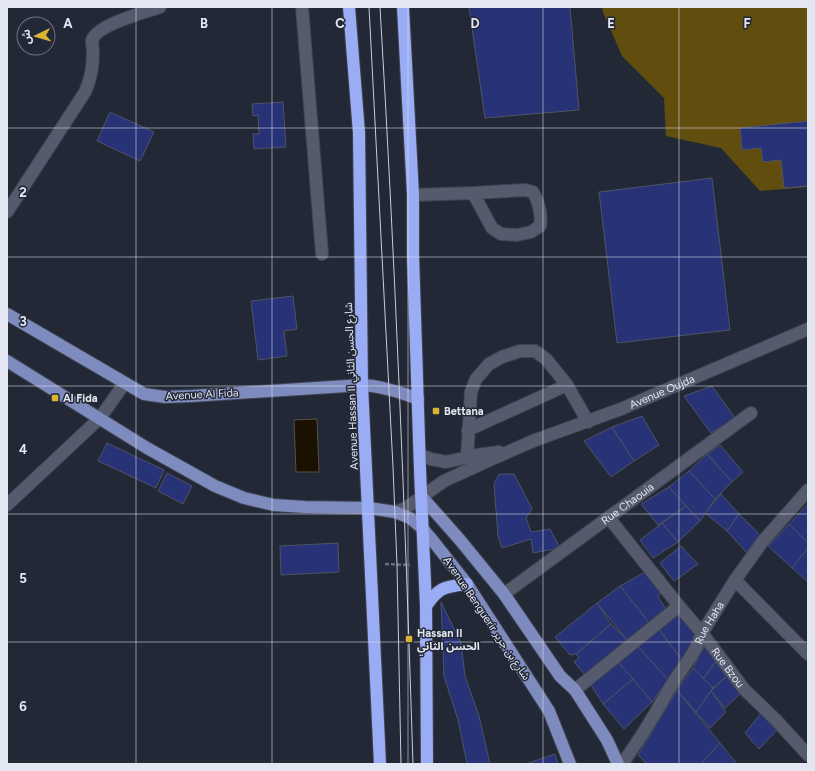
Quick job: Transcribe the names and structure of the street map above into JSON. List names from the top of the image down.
{
  "streets": {
    "highway": ["Avenue Hassan II شارع الحسن الثاني"],
    "main road": ["Avenue Al Fida", "Avenue Benguerir شارع بن جرير"],
    "street": [
      "Avenue Oujda",
      "Rue Chaouia",
      "Rue Haha",
      "Rue Bzou"
    ]
  },
  "crossings": [
    ["Avenue Hassan II شارع الحسن الثاني", "Avenue Al Fida"],
    ["Avenue Hassan II شارع الحسن الثاني", "Avenue Benguerir شارع بن جرير"],
    ["Avenue Oujda", "Avenue Benguerir شارع بن جرير"],
    ["Rue Chaouia", "Avenue Benguerir شارع بن جرير"],
    ["Rue Chaouia", "Rue Bzou"],
    ["Rue Haha", "Rue Bzou"]
  ],
  "places": {
    "transit": ["Al Fida", "Bettana", "Hassan II الحسن الثاني"]
  },
  "north": "left",
  "grid": {
    "columns": [
      "A",
      "B",
      "C",
      "D",
      "E",
      "F"
    ],
    "rows": [
      "2",
      "3",
      "4",
      "5",
      "6"
    ]
  }
}
